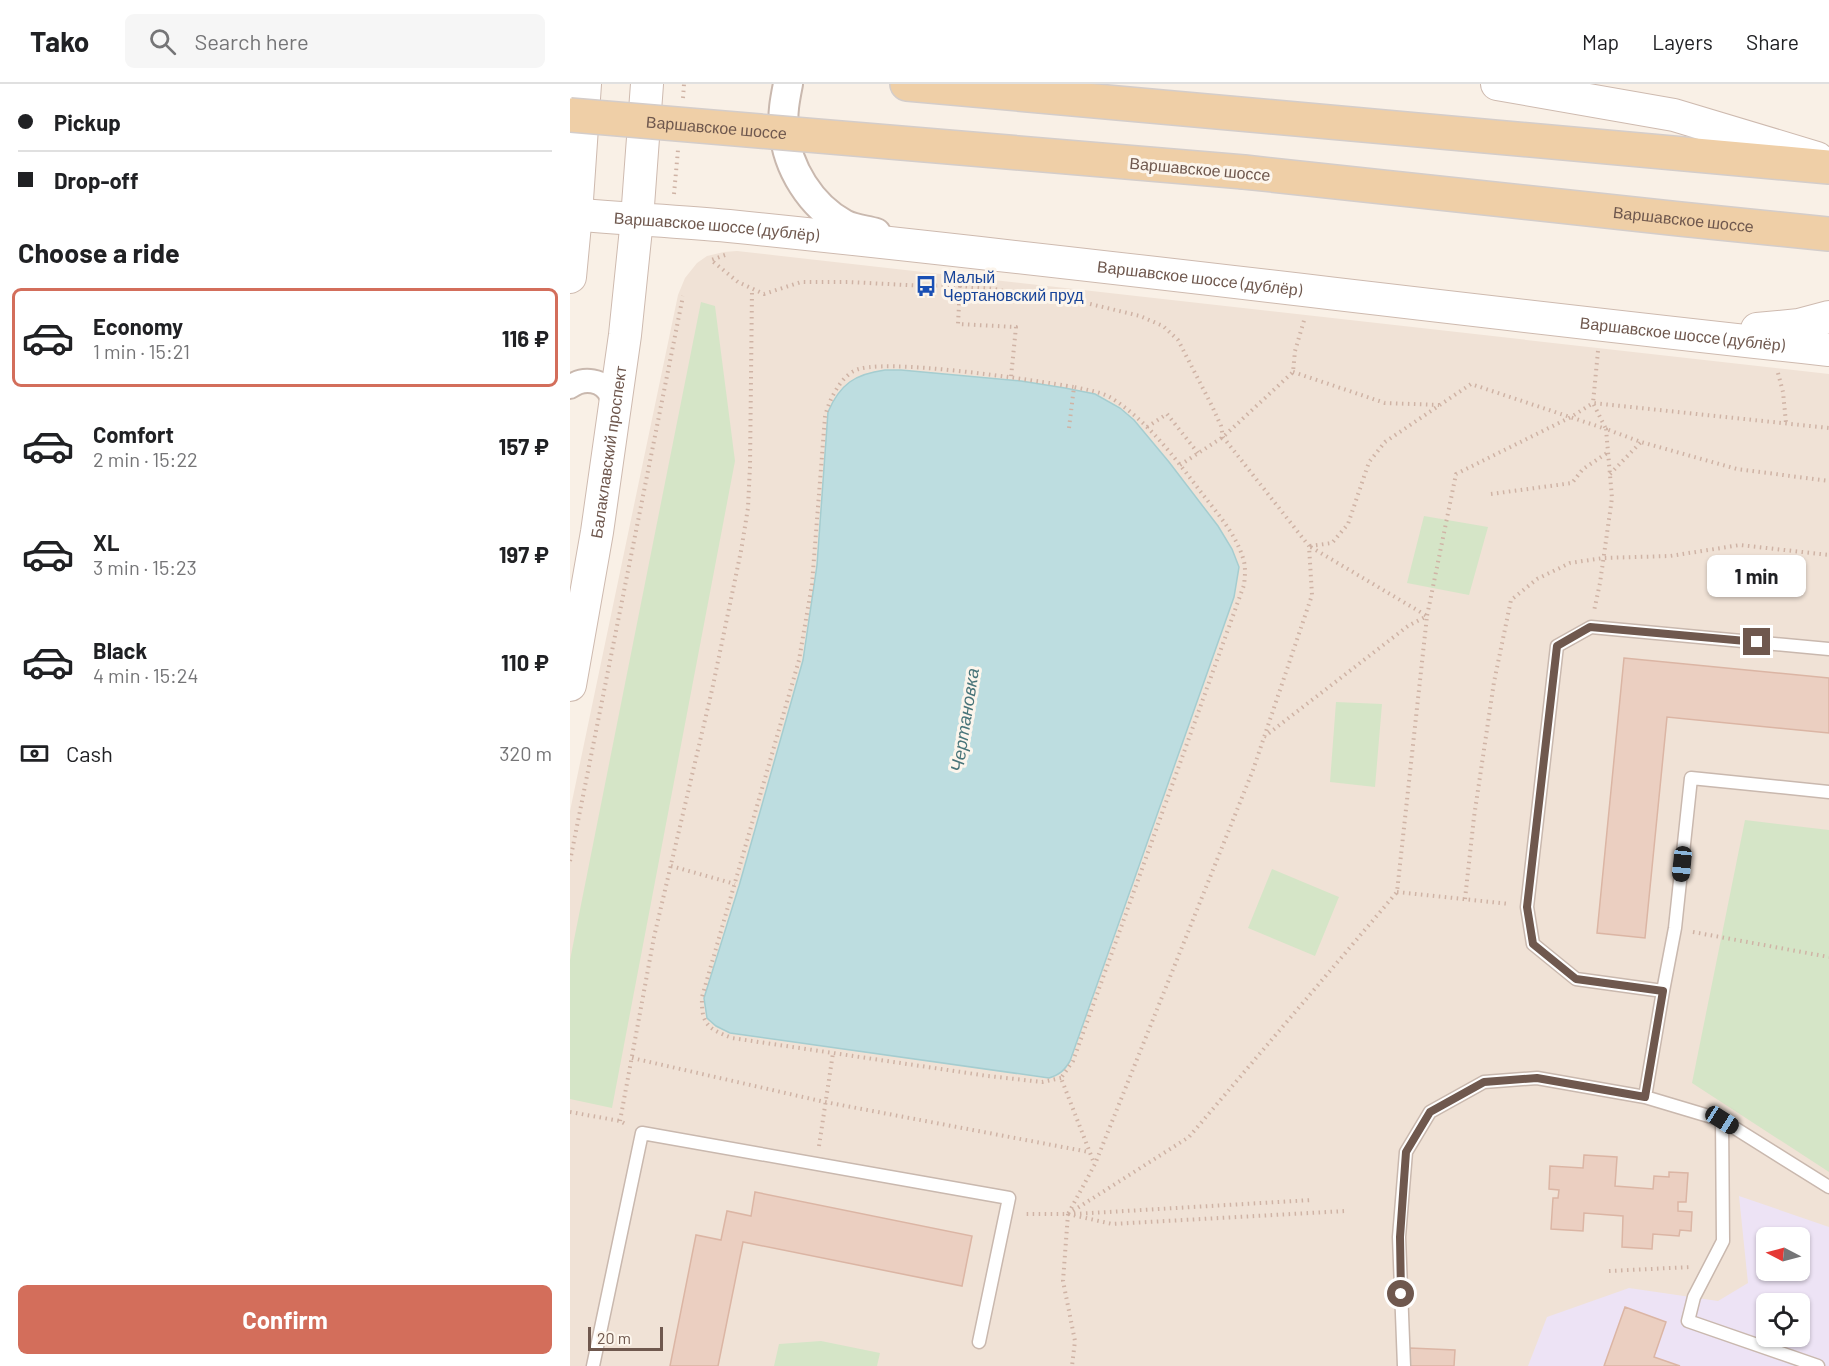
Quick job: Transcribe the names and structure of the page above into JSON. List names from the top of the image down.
{
  "streets": {
    "main road": ["Варшавское шоссе", "Варшавское шоссе (дублёр)", "Балаклавский проспект"]
  },
  "crossings": [
    ["Варшавское шоссе (дублёр)", "Балаклавский проспект"]
  ],
  "water": ["Чертановка"],
  "places": {
    "bus stop": ["Малый Чертановский пруд"]
  },
  "scale_bar": "20 m",
  "north": "left",
  "page": {
    "header": "Tako",
    "search": "Search here",
    "nav": ["Map", "Layers", "Share"],
    "banner": ["Pickup", "Drop-off"],
    "heading": "Choose a ride",
    "list": [
      {
        "name": "Economy",
        "note": "1 min · 15:21",
        "value": "116 ₽"
      },
      {
        "name": "Comfort",
        "note": "2 min · 15:22",
        "value": "157 ₽"
      },
      {
        "name": "XL",
        "note": "3 min · 15:23",
        "value": "197 ₽"
      },
      {
        "name": "Black",
        "note": "4 min · 15:24",
        "value": "110 ₽"
      }
    ],
    "bubble": "1 min",
    "pay": ["Cash", "320 m"],
    "buttons": "Confirm",
    "scale": "20 m"
  }
}
